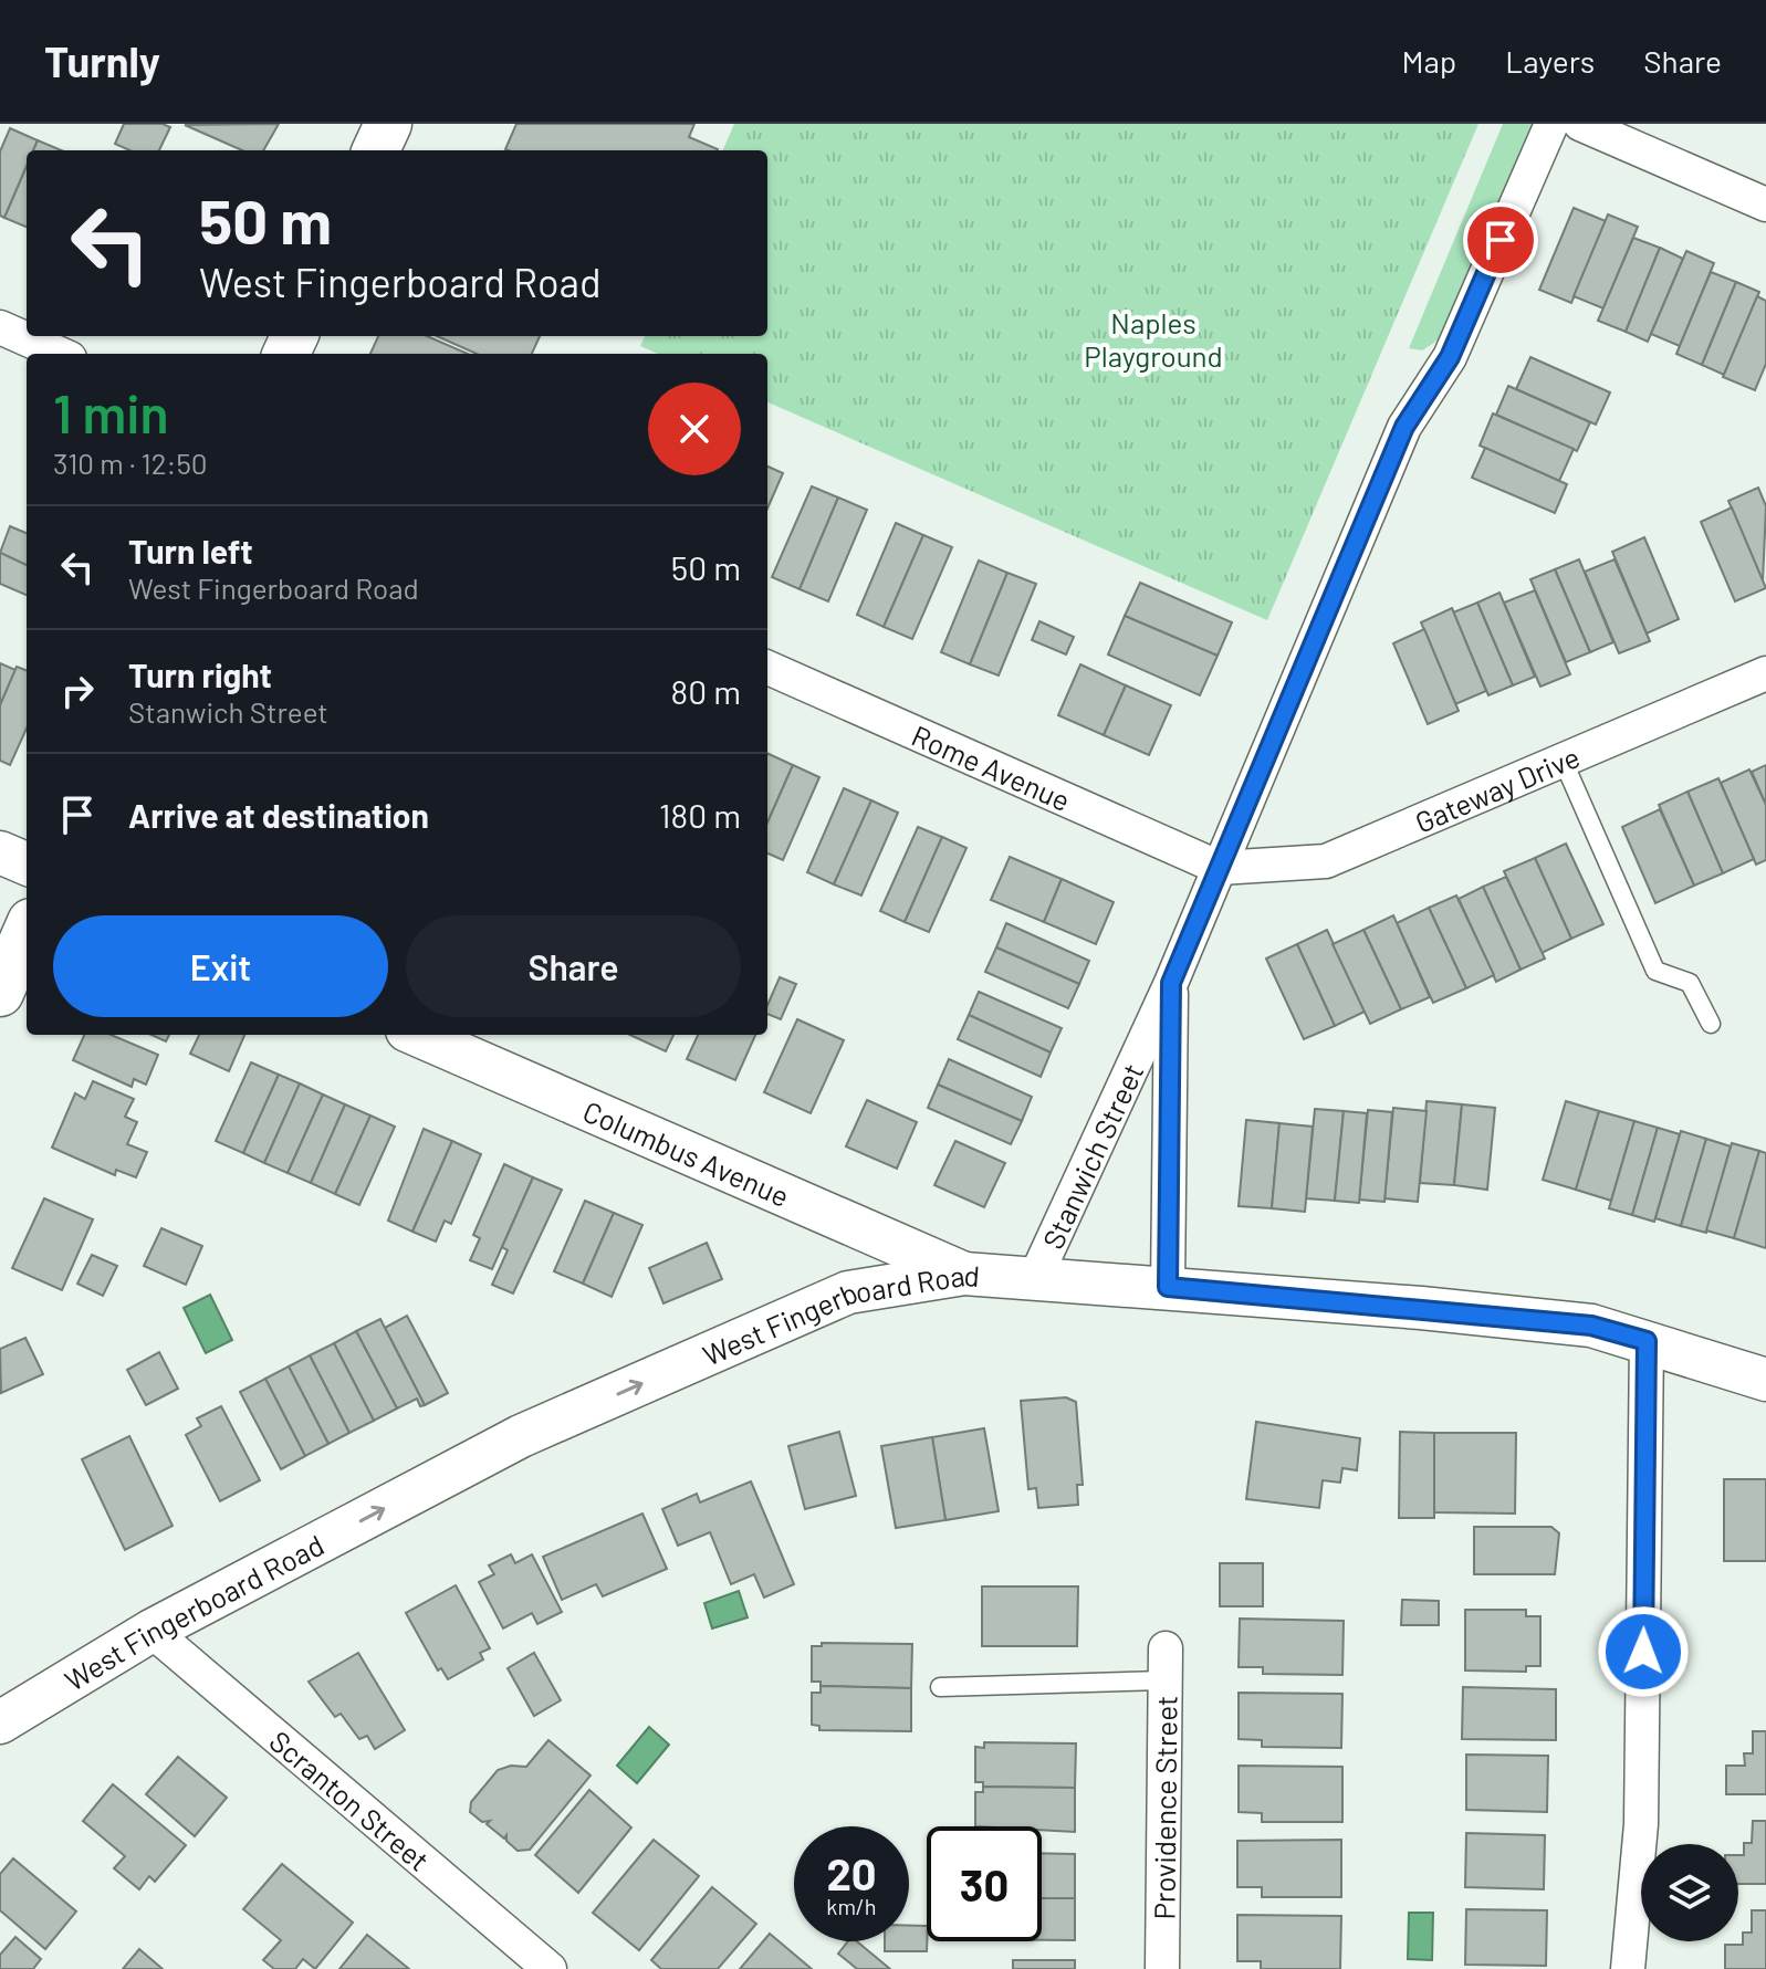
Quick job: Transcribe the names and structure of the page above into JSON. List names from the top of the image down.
{
  "streets": {
    "street": [
      "Rome Avenue",
      "Gateway Drive",
      "Columbus Avenue",
      "Stanwich Street",
      "West Fingerboard Road",
      "Scranton Street",
      "Providence Street"
    ]
  },
  "crossings": [
    ["Rome Avenue", "Gateway Drive"],
    ["Rome Avenue", "Stanwich Street"],
    ["Gateway Drive", "Stanwich Street"],
    ["Columbus Avenue", "West Fingerboard Road"],
    ["Stanwich Street", "West Fingerboard Road"],
    ["West Fingerboard Road", "Scranton Street"]
  ],
  "one_way": ["West Fingerboard Road"],
  "parks": ["Naples Playground"],
  "page": {
    "header": "Turnly",
    "nav": ["Map", "Layers", "Share"],
    "turn": ["50 m", "West Fingerboard Road"],
    "heading": ["1 min", "310 m · 12:50"],
    "list": [
      {
        "name": "Turn left",
        "note": "West Fingerboard Road",
        "value": "50 m"
      },
      {
        "name": "Turn right",
        "note": "Stanwich Street",
        "value": "80 m"
      },
      {
        "name": "Arrive at destination",
        "value": "180 m"
      }
    ],
    "buttons": ["Exit", "Share"],
    "speed": "20 km/h",
    "limit": "30"
  }
}
